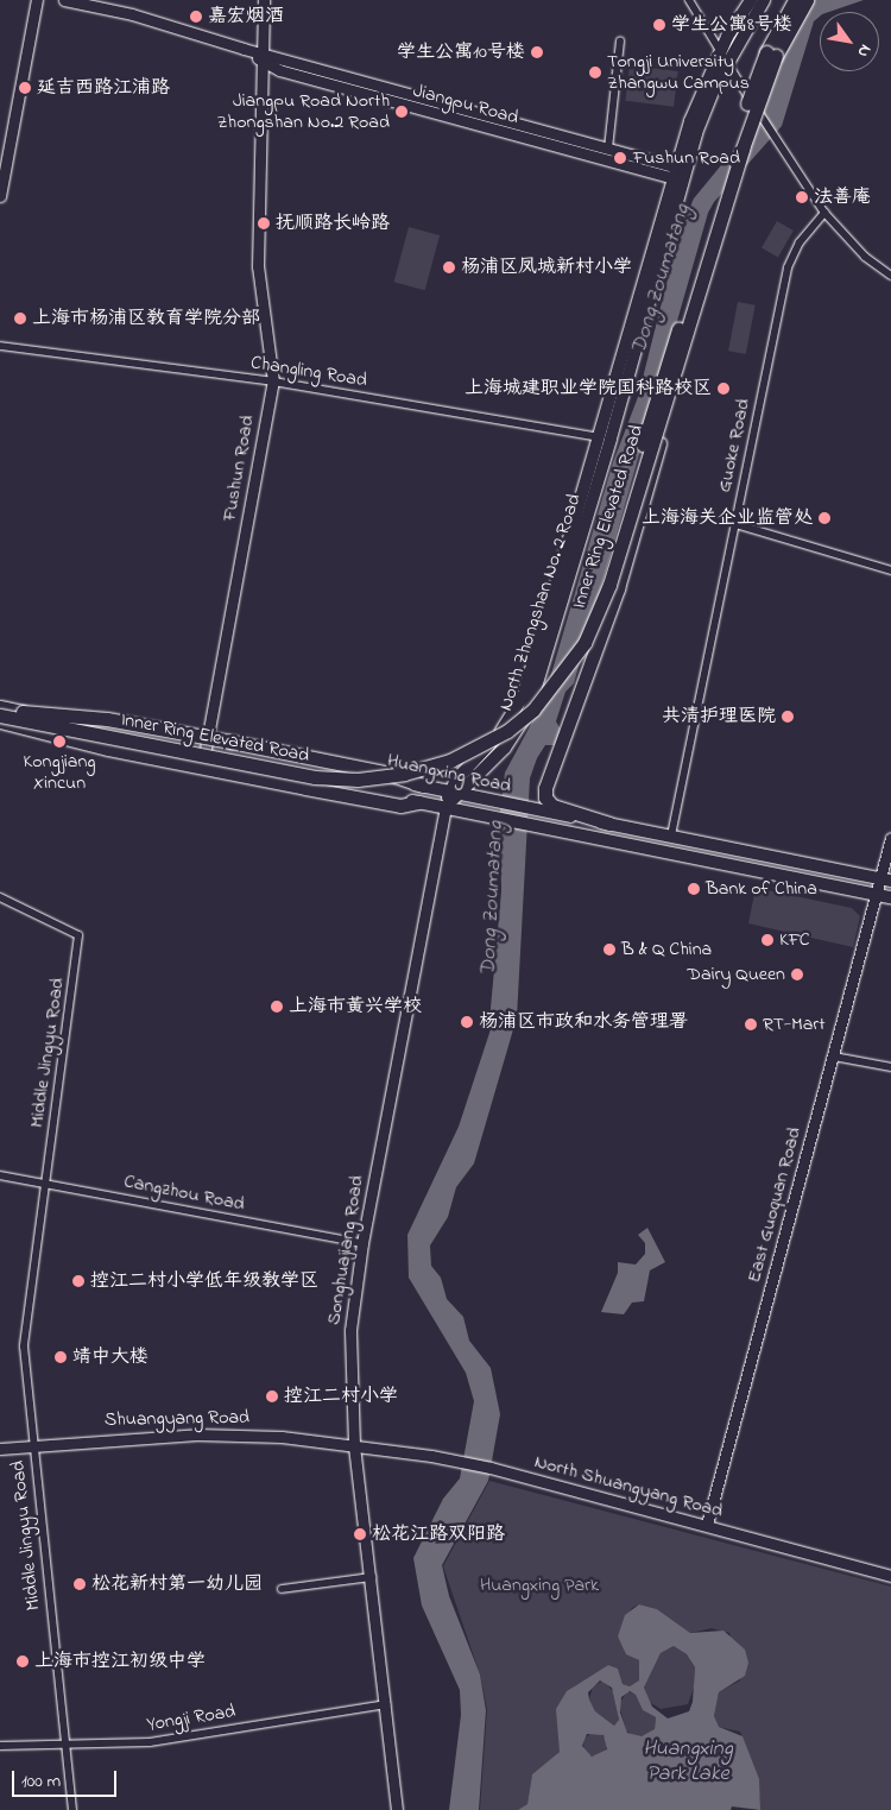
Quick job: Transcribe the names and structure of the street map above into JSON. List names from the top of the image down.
{
  "streets": {
    "highway": ["Inner Ring Elevated Road"],
    "main road": ["North Zhongshan No. 2 Road", "Huangxing Road"],
    "street": [
      "Jiangpu Road",
      "Changling Road",
      "Guoke Road",
      "Fushun Road",
      "Middle Jingyu Road",
      "Cangzhou Road",
      "East Guoquan Road",
      "Songhuajiang Road",
      "Shuangyang Road",
      "North Shuangyang Road",
      "Yongji Road"
    ]
  },
  "crossings": [
    ["Jiangpu Road", "Fushun Road"],
    ["Jiangpu Road", "North Zhongshan No. 2 Road"],
    ["Changling Road", "Fushun Road"],
    ["Changling Road", "North Zhongshan No. 2 Road"],
    ["Guoke Road", "Huangxing Road"],
    ["Fushun Road", "Huangxing Road"],
    ["North Zhongshan No. 2 Road", "Huangxing Road"],
    ["North Zhongshan No. 2 Road", "Songhuajiang Road"],
    ["Huangxing Road", "East Guoquan Road"],
    ["Huangxing Road", "Songhuajiang Road"],
    ["Middle Jingyu Road", "Cangzhou Road"],
    ["Middle Jingyu Road", "Shuangyang Road"],
    ["Middle Jingyu Road", "Yongji Road"],
    ["Cangzhou Road", "Songhuajiang Road"],
    ["East Guoquan Road", "North Shuangyang Road"],
    ["Songhuajiang Road", "Shuangyang Road"],
    ["Songhuajiang Road", "North Shuangyang Road"],
    ["Songhuajiang Road", "Yongji Road"],
    ["Shuangyang Road", "North Shuangyang Road"]
  ],
  "water": ["Dong Zoumatang", "Huangxing Park Lake"],
  "parks": ["Huangxing Park"],
  "places": [
    "嘉宏烟酒",
    "学生公寓8号楼",
    "学生公寓10号楼",
    "Tongji University Zhangwu Campus",
    "延吉西路江浦路",
    "Jiangpu Road North Zhongshan No.2 Road",
    "Fushun Road",
    "法善庵",
    "抚顺路长岭路",
    "杨浦区凤城新村小学",
    "上海市杨浦区教育学院分部",
    "上海城建职业学院国科路校区",
    "上海海关企业监管处",
    "共清护理医院",
    "Kongjiang Xincun",
    "Bank of China",
    "KFC",
    "B & Q China",
    "Dairy Queen",
    "上海市黄兴学校",
    "杨浦区市政和水务管理署",
    "RT-Mart",
    "控江二村小学低年级教学区",
    "靖中大楼",
    "控江二村小学",
    "松花江路双阳路",
    "松花新村第一幼儿园",
    "上海市控江初级中学"
  ],
  "scale_bar": "100 m",
  "north": "bottom right"
}
